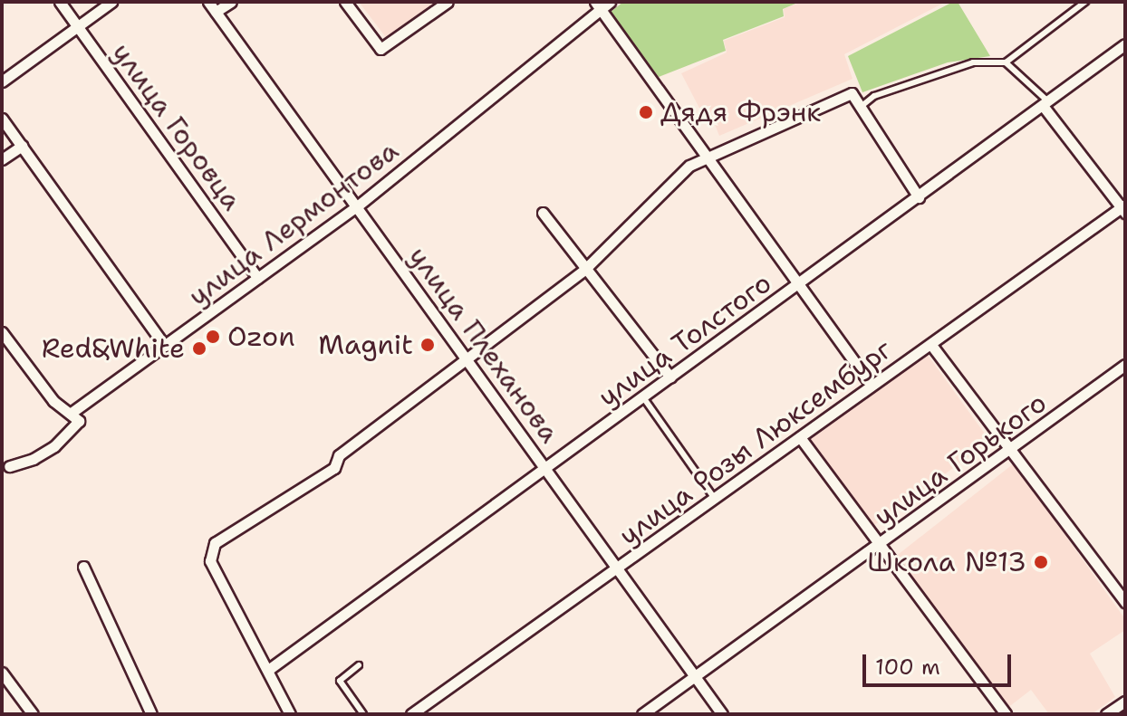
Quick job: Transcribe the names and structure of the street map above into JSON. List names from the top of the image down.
{
  "streets": {
    "street": [
      "улица Горовца",
      "улица Лермонтова",
      "улица Толстого",
      "улица Плеханова",
      "улица Розы Люксембург",
      "улица Горького"
    ]
  },
  "crossings": [
    ["улица Горовца", "улица Лермонтова"],
    ["улица Лермонтова", "улица Плеханова"],
    ["улица Толстого", "улица Плеханова"],
    ["улица Плеханова", "улица Розы Люксембург"],
    ["улица Плеханова", "улица Горького"]
  ],
  "places": [
    "Дядя Фрэнк",
    "Ozon",
    "Magnit",
    "Red&White",
    "Школа №13"
  ],
  "scale_bar": "100 m"
}
